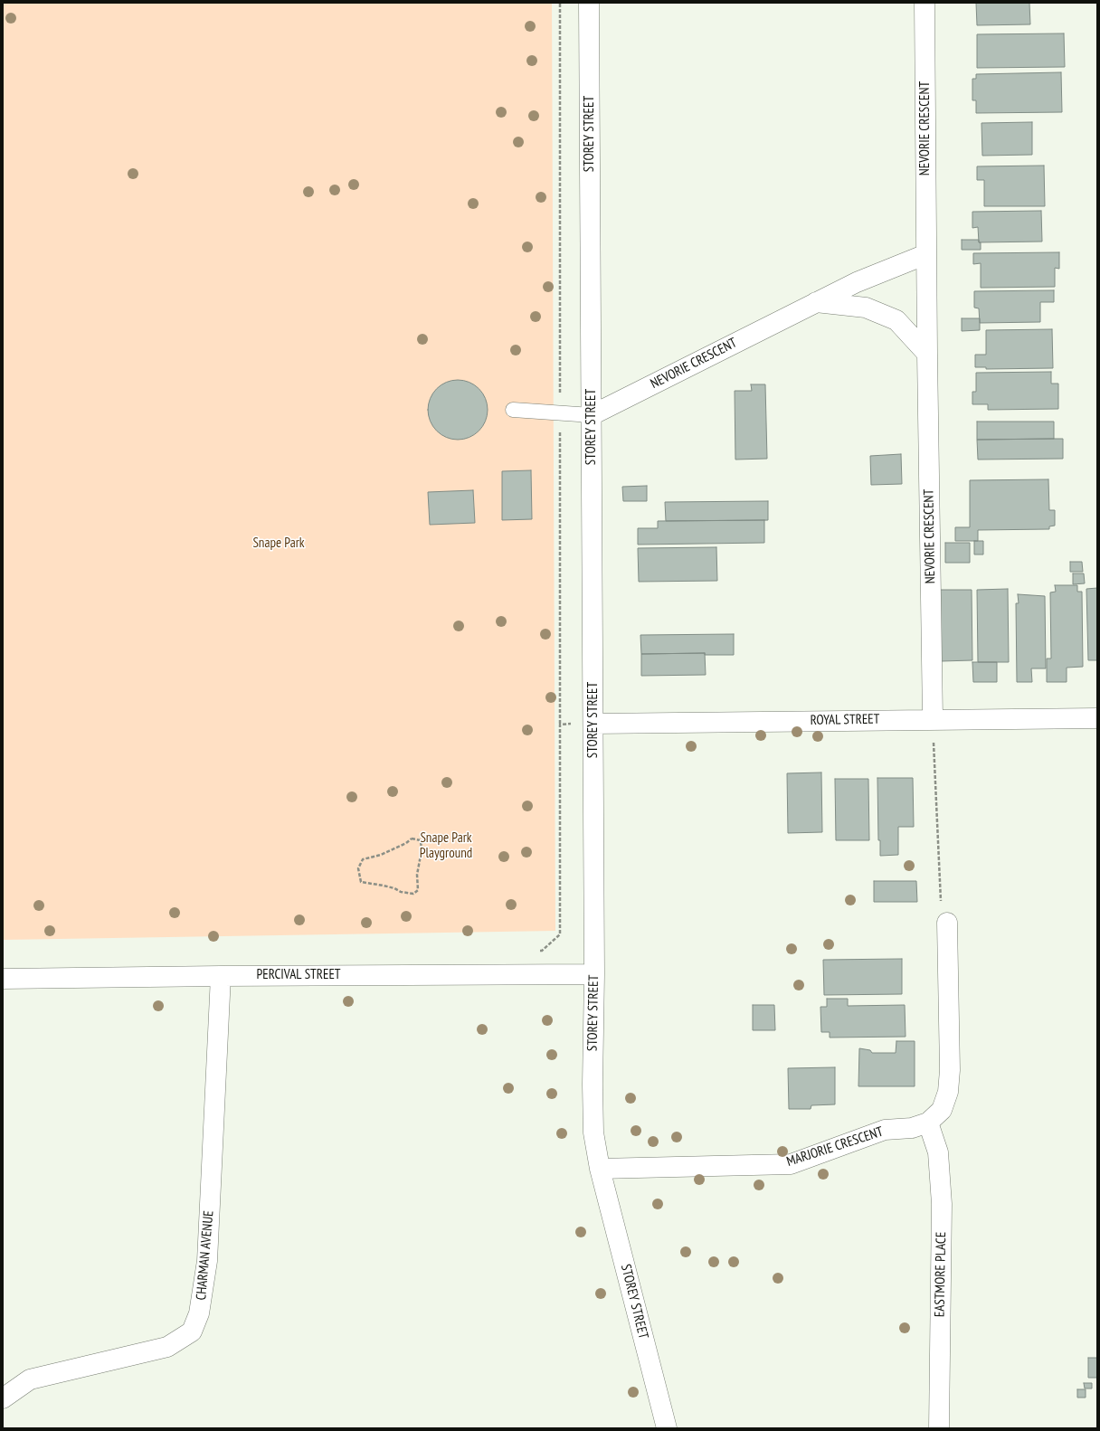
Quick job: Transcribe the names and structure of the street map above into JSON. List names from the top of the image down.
{
  "streets": {
    "street": [
      "NEVORIE CRESCENT",
      "STOREY STREET",
      "ROYAL STREET",
      "PERCIVAL STREET",
      "MARJORIE CRESCENT",
      "CHARMAN AVENUE",
      "EASTMORE PLACE"
    ]
  },
  "crossings": [
    ["NEVORIE CRESCENT", "STOREY STREET"],
    ["NEVORIE CRESCENT", "ROYAL STREET"],
    ["STOREY STREET", "ROYAL STREET"],
    ["STOREY STREET", "PERCIVAL STREET"],
    ["STOREY STREET", "MARJORIE CRESCENT"],
    ["PERCIVAL STREET", "CHARMAN AVENUE"],
    ["MARJORIE CRESCENT", "EASTMORE PLACE"]
  ],
  "parks": ["Snape Park", "Snape Park Playground"]
}
